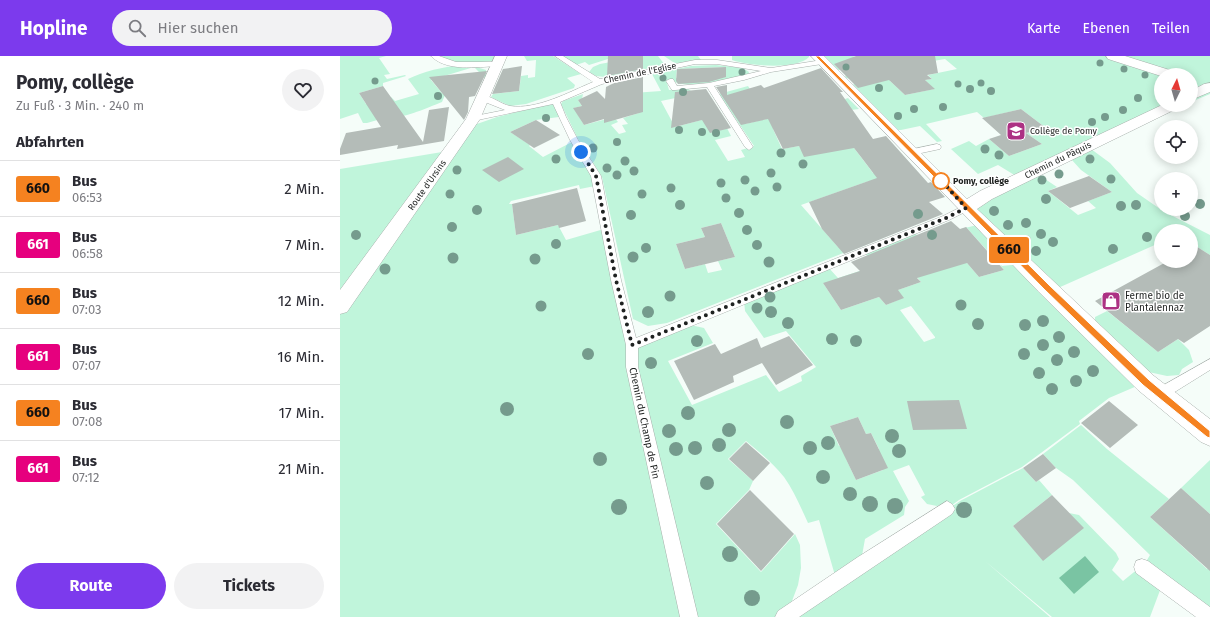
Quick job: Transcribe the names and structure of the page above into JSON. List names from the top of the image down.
{
  "streets": {
    "street": ["Chemin du Pâquis", "Route d'Ursins"],
    "lane": ["Chemin de l'Eglise", "Chemin du Champ de Pin"]
  },
  "crossings": [
    ["Chemin de l'Eglise", "Chemin du Champ de Pin"]
  ],
  "places": {
    "school or university": ["Collège de Pomy"],
    "other": ["Pomy, collège"],
    "shop": ["Ferme bio de Plantalennaz"]
  },
  "lines": ["bus line 660"],
  "north": "top",
  "page": {
    "header": "Hopline",
    "search": "Hier suchen",
    "nav": ["Karte", "Ebenen", "Teilen"],
    "heading": [
      ["Pomy, collège", "Zu Fuß · 3 Min. · 240 m"],
      "Abfahrten"
    ],
    "on_map": "660",
    "map_buttons": ["+", "−"],
    "list": [
      {
        "mark": "660",
        "name": "Bus",
        "note": "06:53",
        "value": "2 Min."
      },
      {
        "mark": "661",
        "name": "Bus",
        "note": "06:58",
        "value": "7 Min."
      },
      {
        "mark": "660",
        "name": "Bus",
        "note": "07:03",
        "value": "12 Min."
      },
      {
        "mark": "661",
        "name": "Bus",
        "note": "07:07",
        "value": "16 Min."
      },
      {
        "mark": "660",
        "name": "Bus",
        "note": "07:08",
        "value": "17 Min."
      },
      {
        "mark": "661",
        "name": "Bus",
        "note": "07:12",
        "value": "21 Min."
      }
    ],
    "buttons": ["Route", "Tickets"]
  }
}
